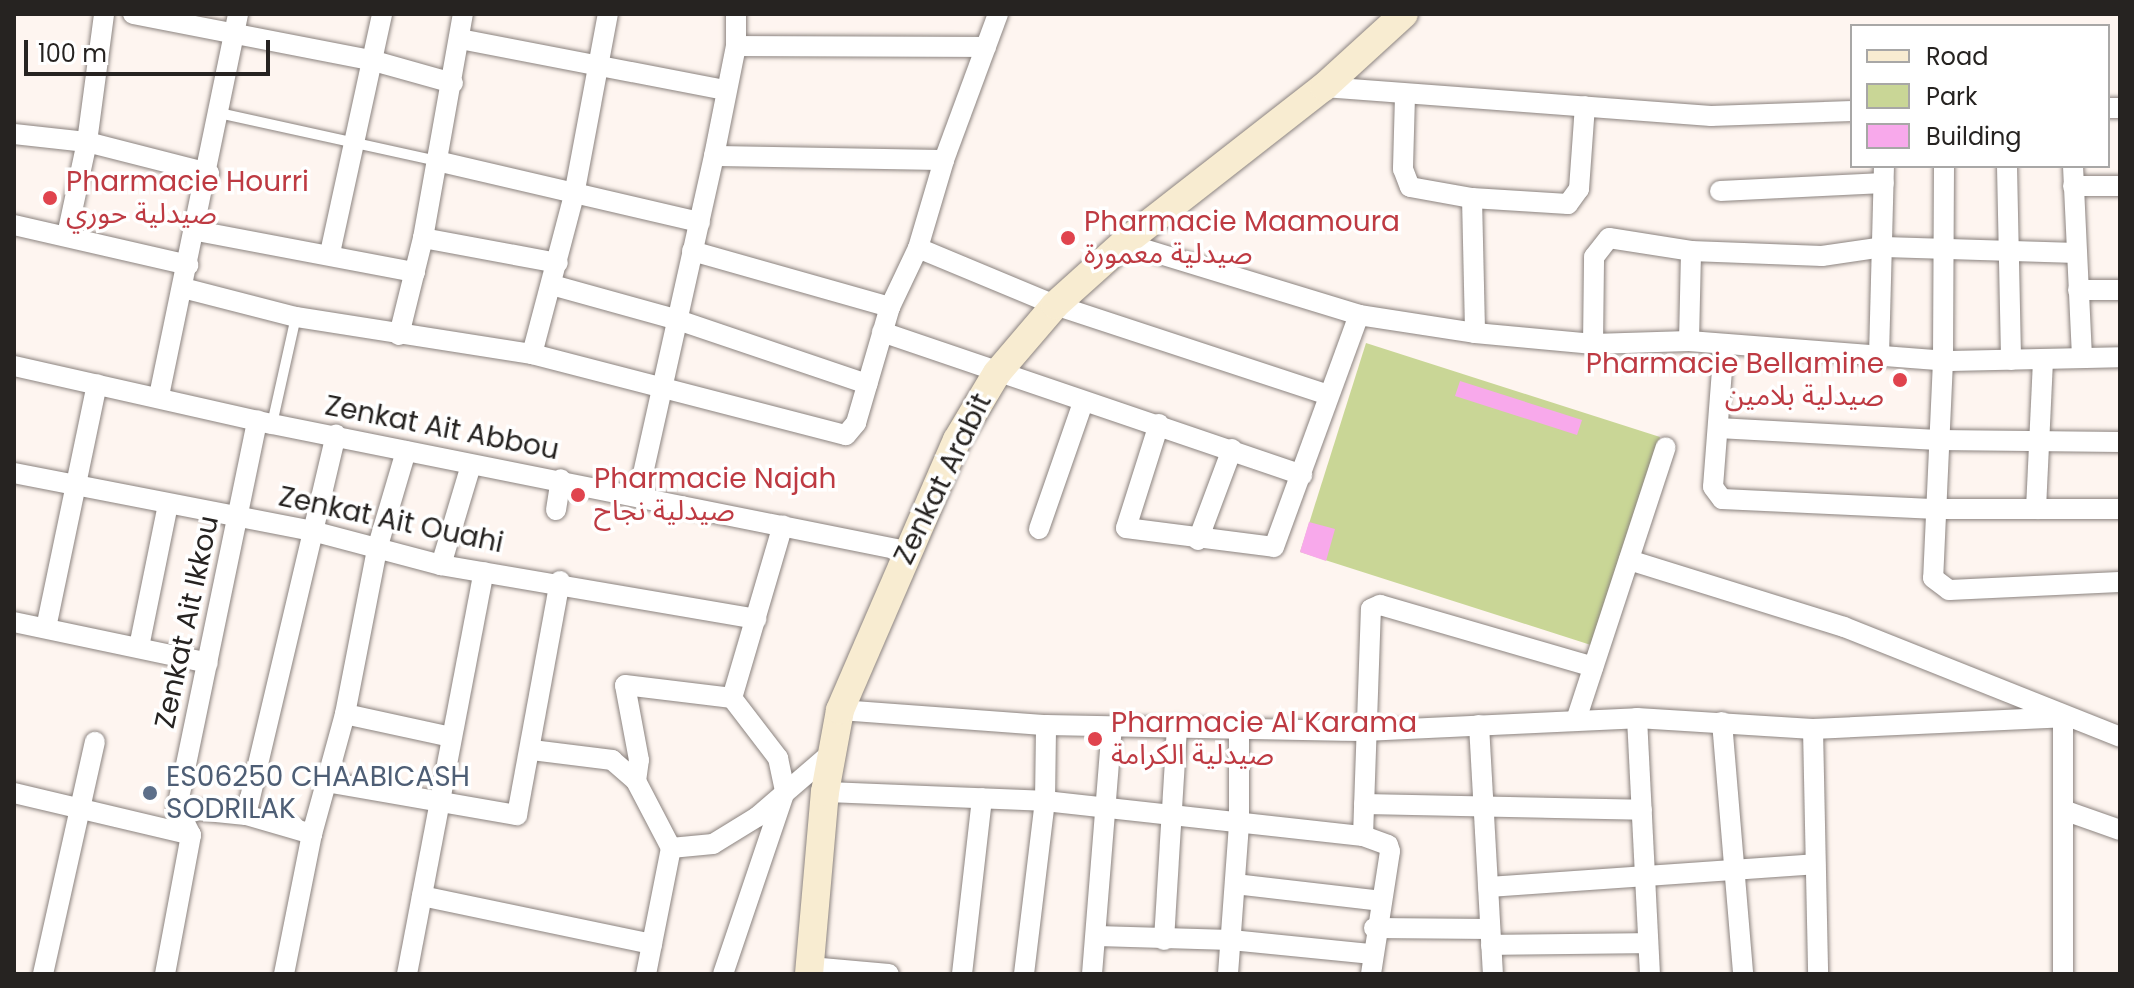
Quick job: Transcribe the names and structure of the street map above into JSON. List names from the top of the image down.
{
  "streets": {
    "street": [
      "Zenkat Ait Abbou",
      "Zenkat Arabit",
      "Zenkat Ait Ouahi",
      "Zenkat Ait Ikkou"
    ]
  },
  "crossings": [
    ["Zenkat Ait Abbou", "Zenkat Arabit"],
    ["Zenkat Ait Abbou", "Zenkat Ait Ikkou"],
    ["Zenkat Ait Ouahi", "Zenkat Ait Ikkou"]
  ],
  "places": [
    "Pharmacie Hourri صيدلية حوري",
    "Pharmacie Maamoura صيدلية معمورة",
    "Pharmacie Bellamine صيدلية بلامين",
    "Pharmacie Najah صيدلية نجاح",
    "Pharmacie Al Karama صيدلية الكرامة",
    "ES06250 CHAABICASH SODRILAK"
  ],
  "legend": ["Road", "Park", "Building"],
  "scale_bar": "100 m"
}
